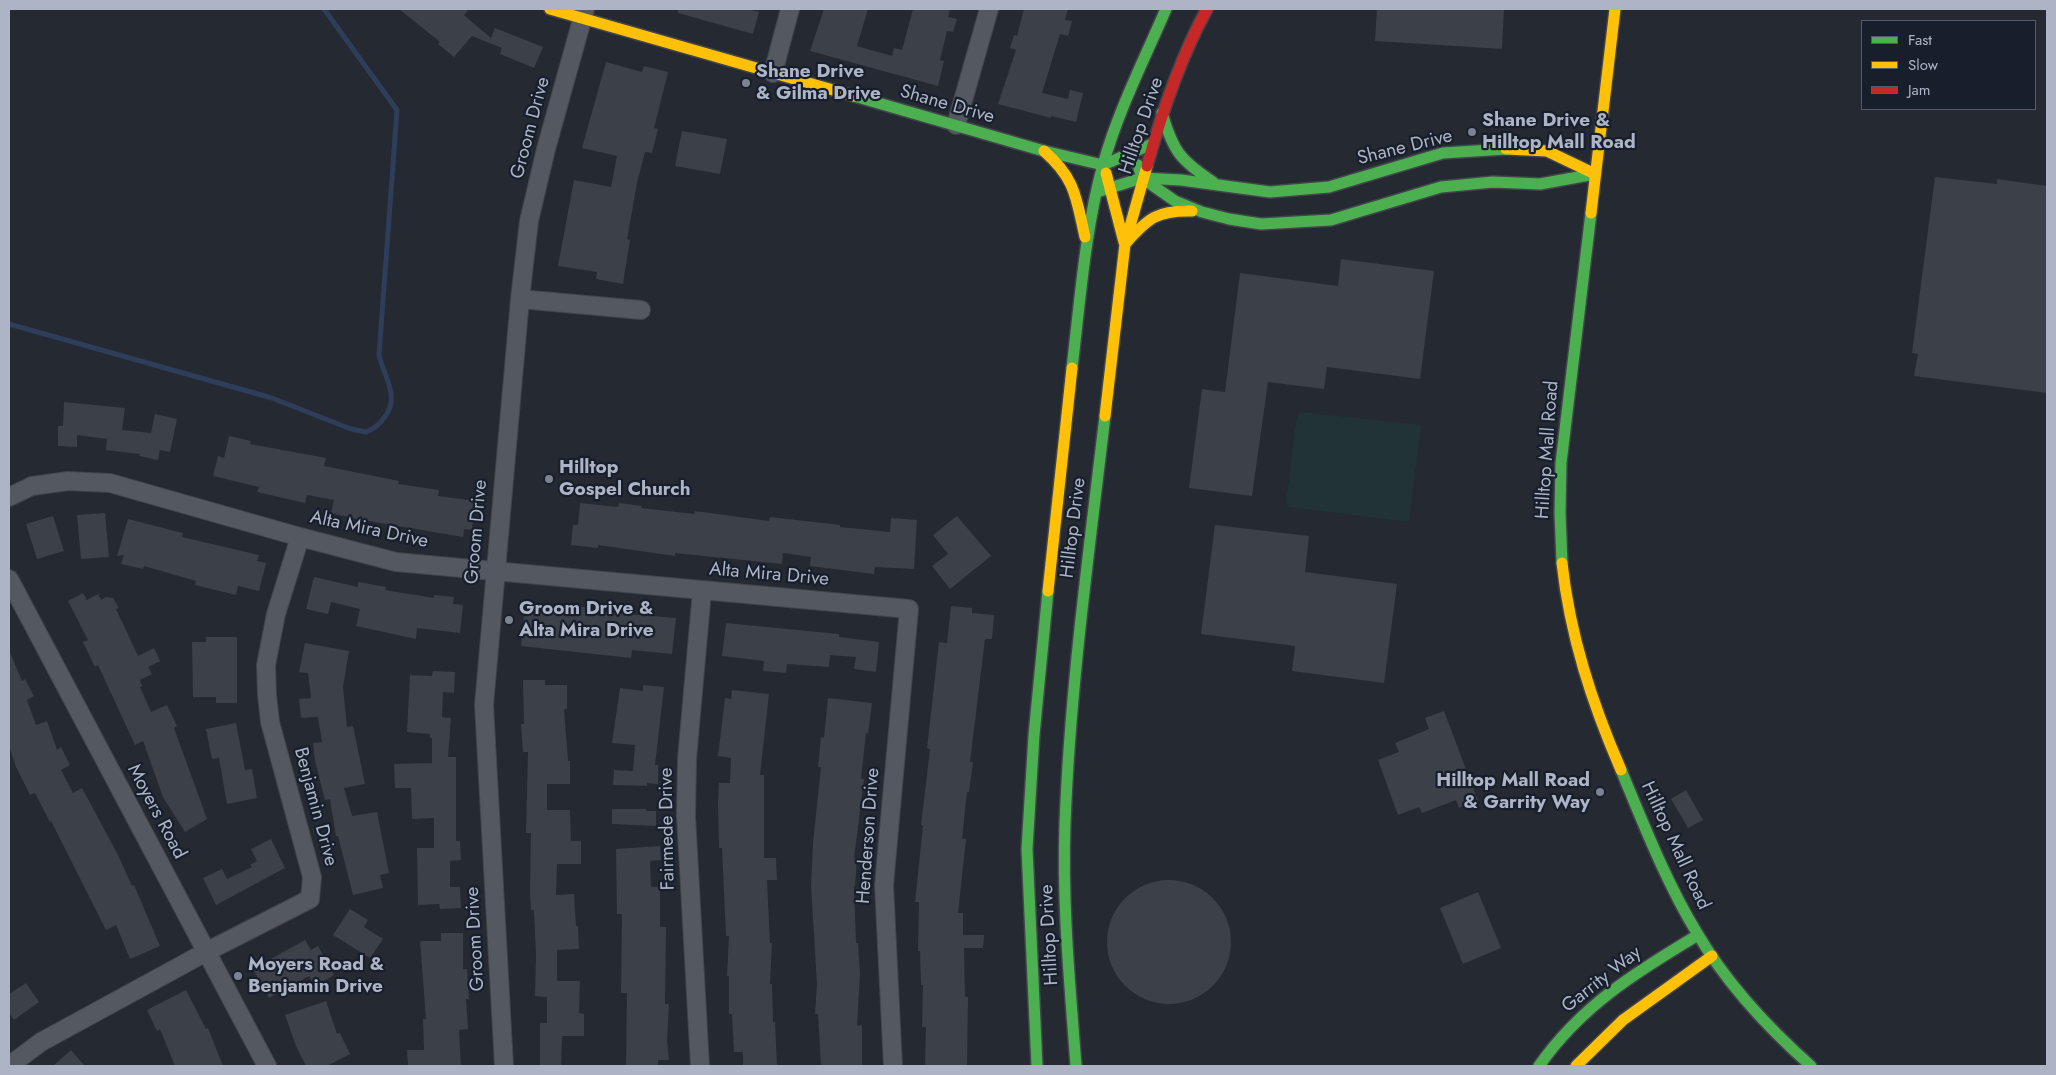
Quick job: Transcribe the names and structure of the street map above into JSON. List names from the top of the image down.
{
  "streets": {
    "street": [
      "Shane Drive",
      "Hilltop Drive",
      "Groom Drive",
      "Hilltop Mall Road",
      "Alta Mira Drive",
      "Benjamin Drive",
      "Moyers Road",
      "Fairmede Drive",
      "Henderson Drive",
      "Garrity Way"
    ]
  },
  "crossings": [
    ["Shane Drive", "Hilltop Drive"],
    ["Shane Drive", "Groom Drive"],
    ["Shane Drive", "Hilltop Mall Road"],
    ["Groom Drive", "Alta Mira Drive"],
    ["Hilltop Mall Road", "Garrity Way"],
    ["Alta Mira Drive", "Benjamin Drive"],
    ["Alta Mira Drive", "Fairmede Drive"],
    ["Alta Mira Drive", "Henderson Drive"],
    ["Benjamin Drive", "Moyers Road"]
  ],
  "places": [
    "Shane Drive & Gilma Drive",
    "Shane Drive & Hilltop Mall Road",
    "Hilltop Gospel Church",
    "Groom Drive & Alta Mira Drive",
    "Hilltop Mall Road & Garrity Way",
    "Moyers Road & Benjamin Drive"
  ],
  "legend": ["Fast", "Slow", "Jam"]
}
